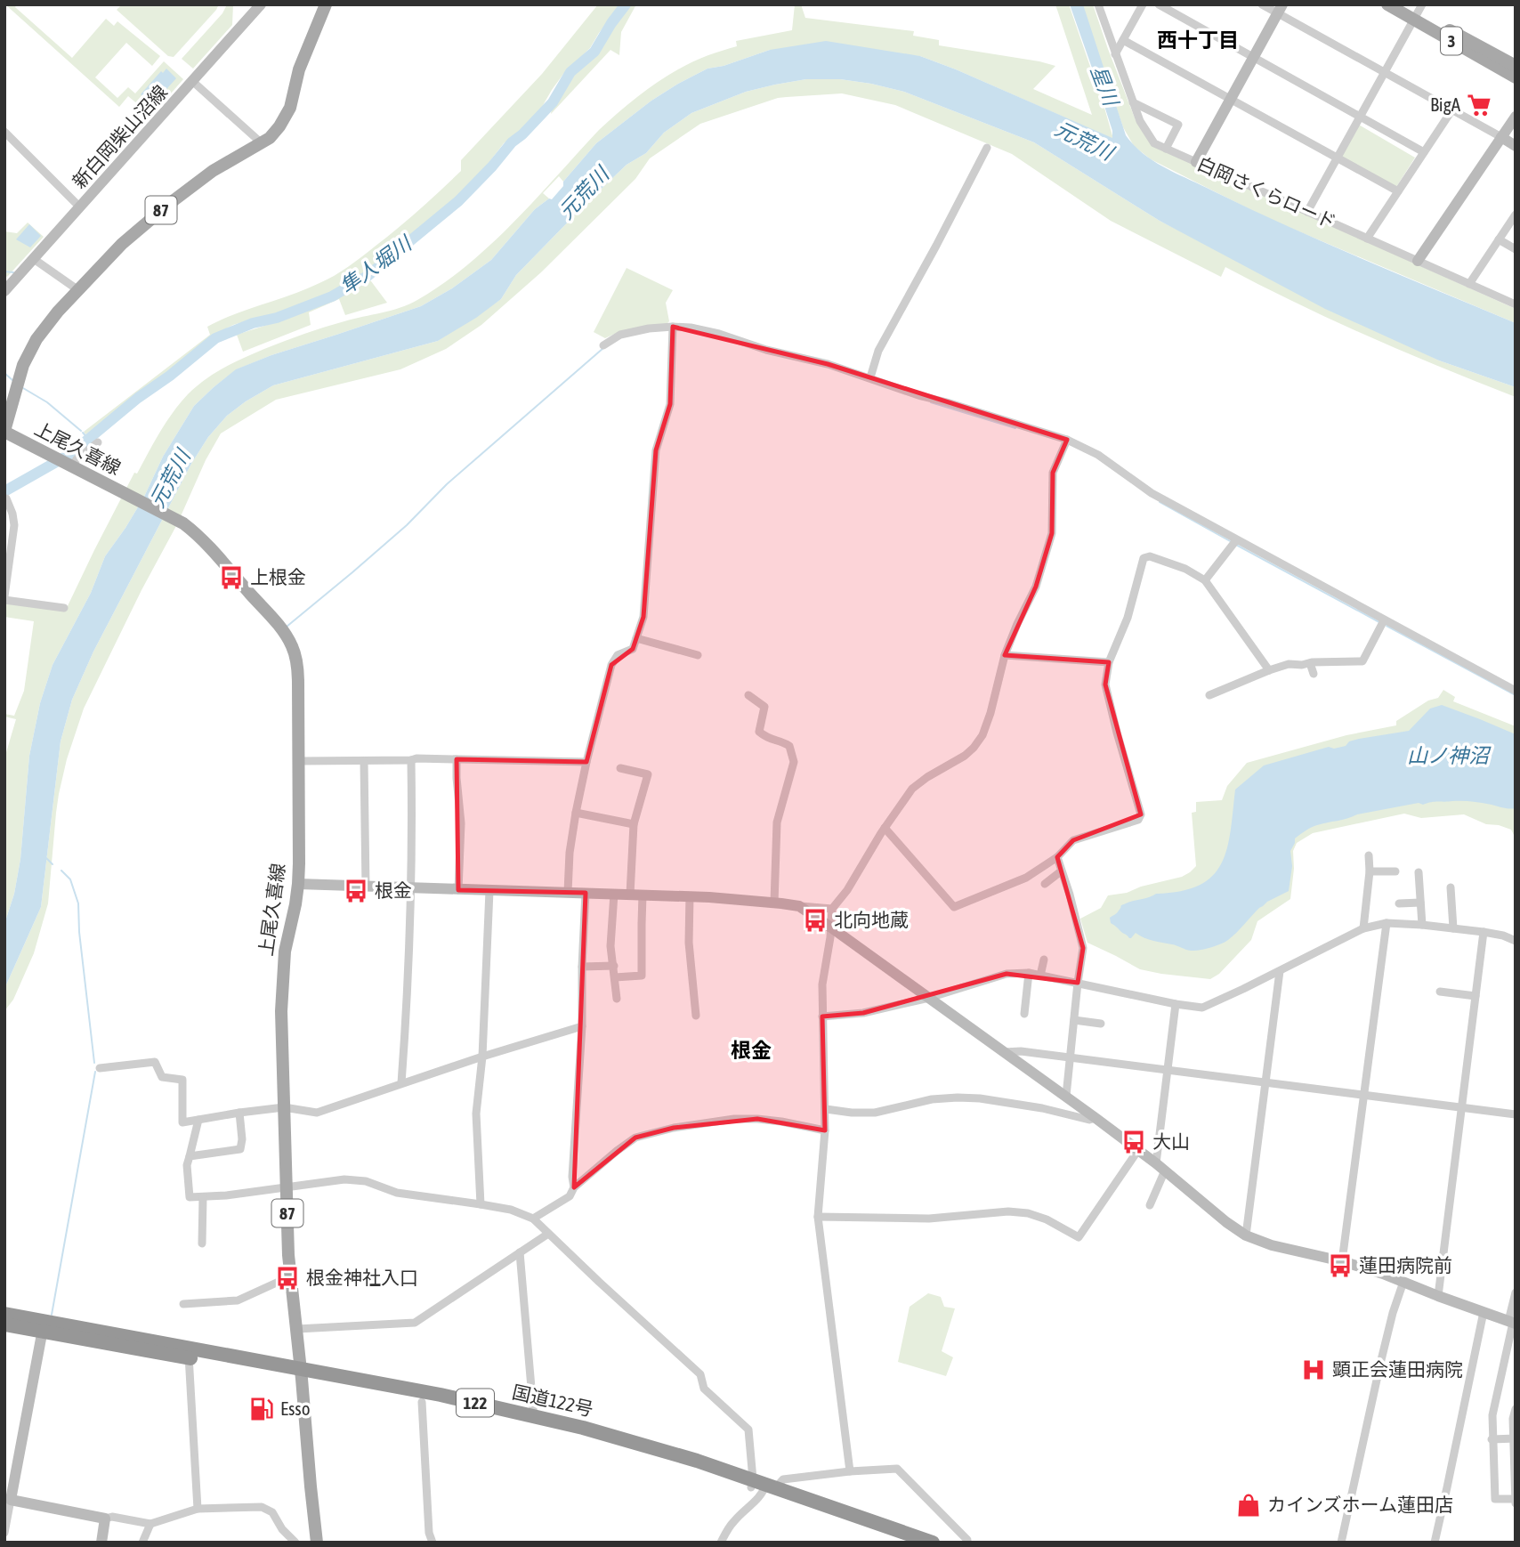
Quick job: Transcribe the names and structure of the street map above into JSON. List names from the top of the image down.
{
  "streets": {
    "highway": ["国道122号", "122"],
    "main road": ["3", "87", "上尾久喜線"],
    "street": ["新白岡柴山沼線", "白岡さくらロード"]
  },
  "crossings": [
    ["上尾久喜線", "国道122号"]
  ],
  "districts": ["西十丁目", "根金"],
  "water": [
    "星川",
    "元荒川",
    "隼人堀川",
    "山ノ神沼"
  ],
  "places": {
    "supermarket": ["BigA"],
    "bus stop": [
      "上根金",
      "根金",
      "北向地蔵",
      "大山",
      "蓮田病院前",
      "根金神社入口"
    ],
    "hospital": ["顕正会蓮田病院"],
    "fuel station": ["Esso"],
    "shop": ["カインズホーム蓮田店"]
  }
}
